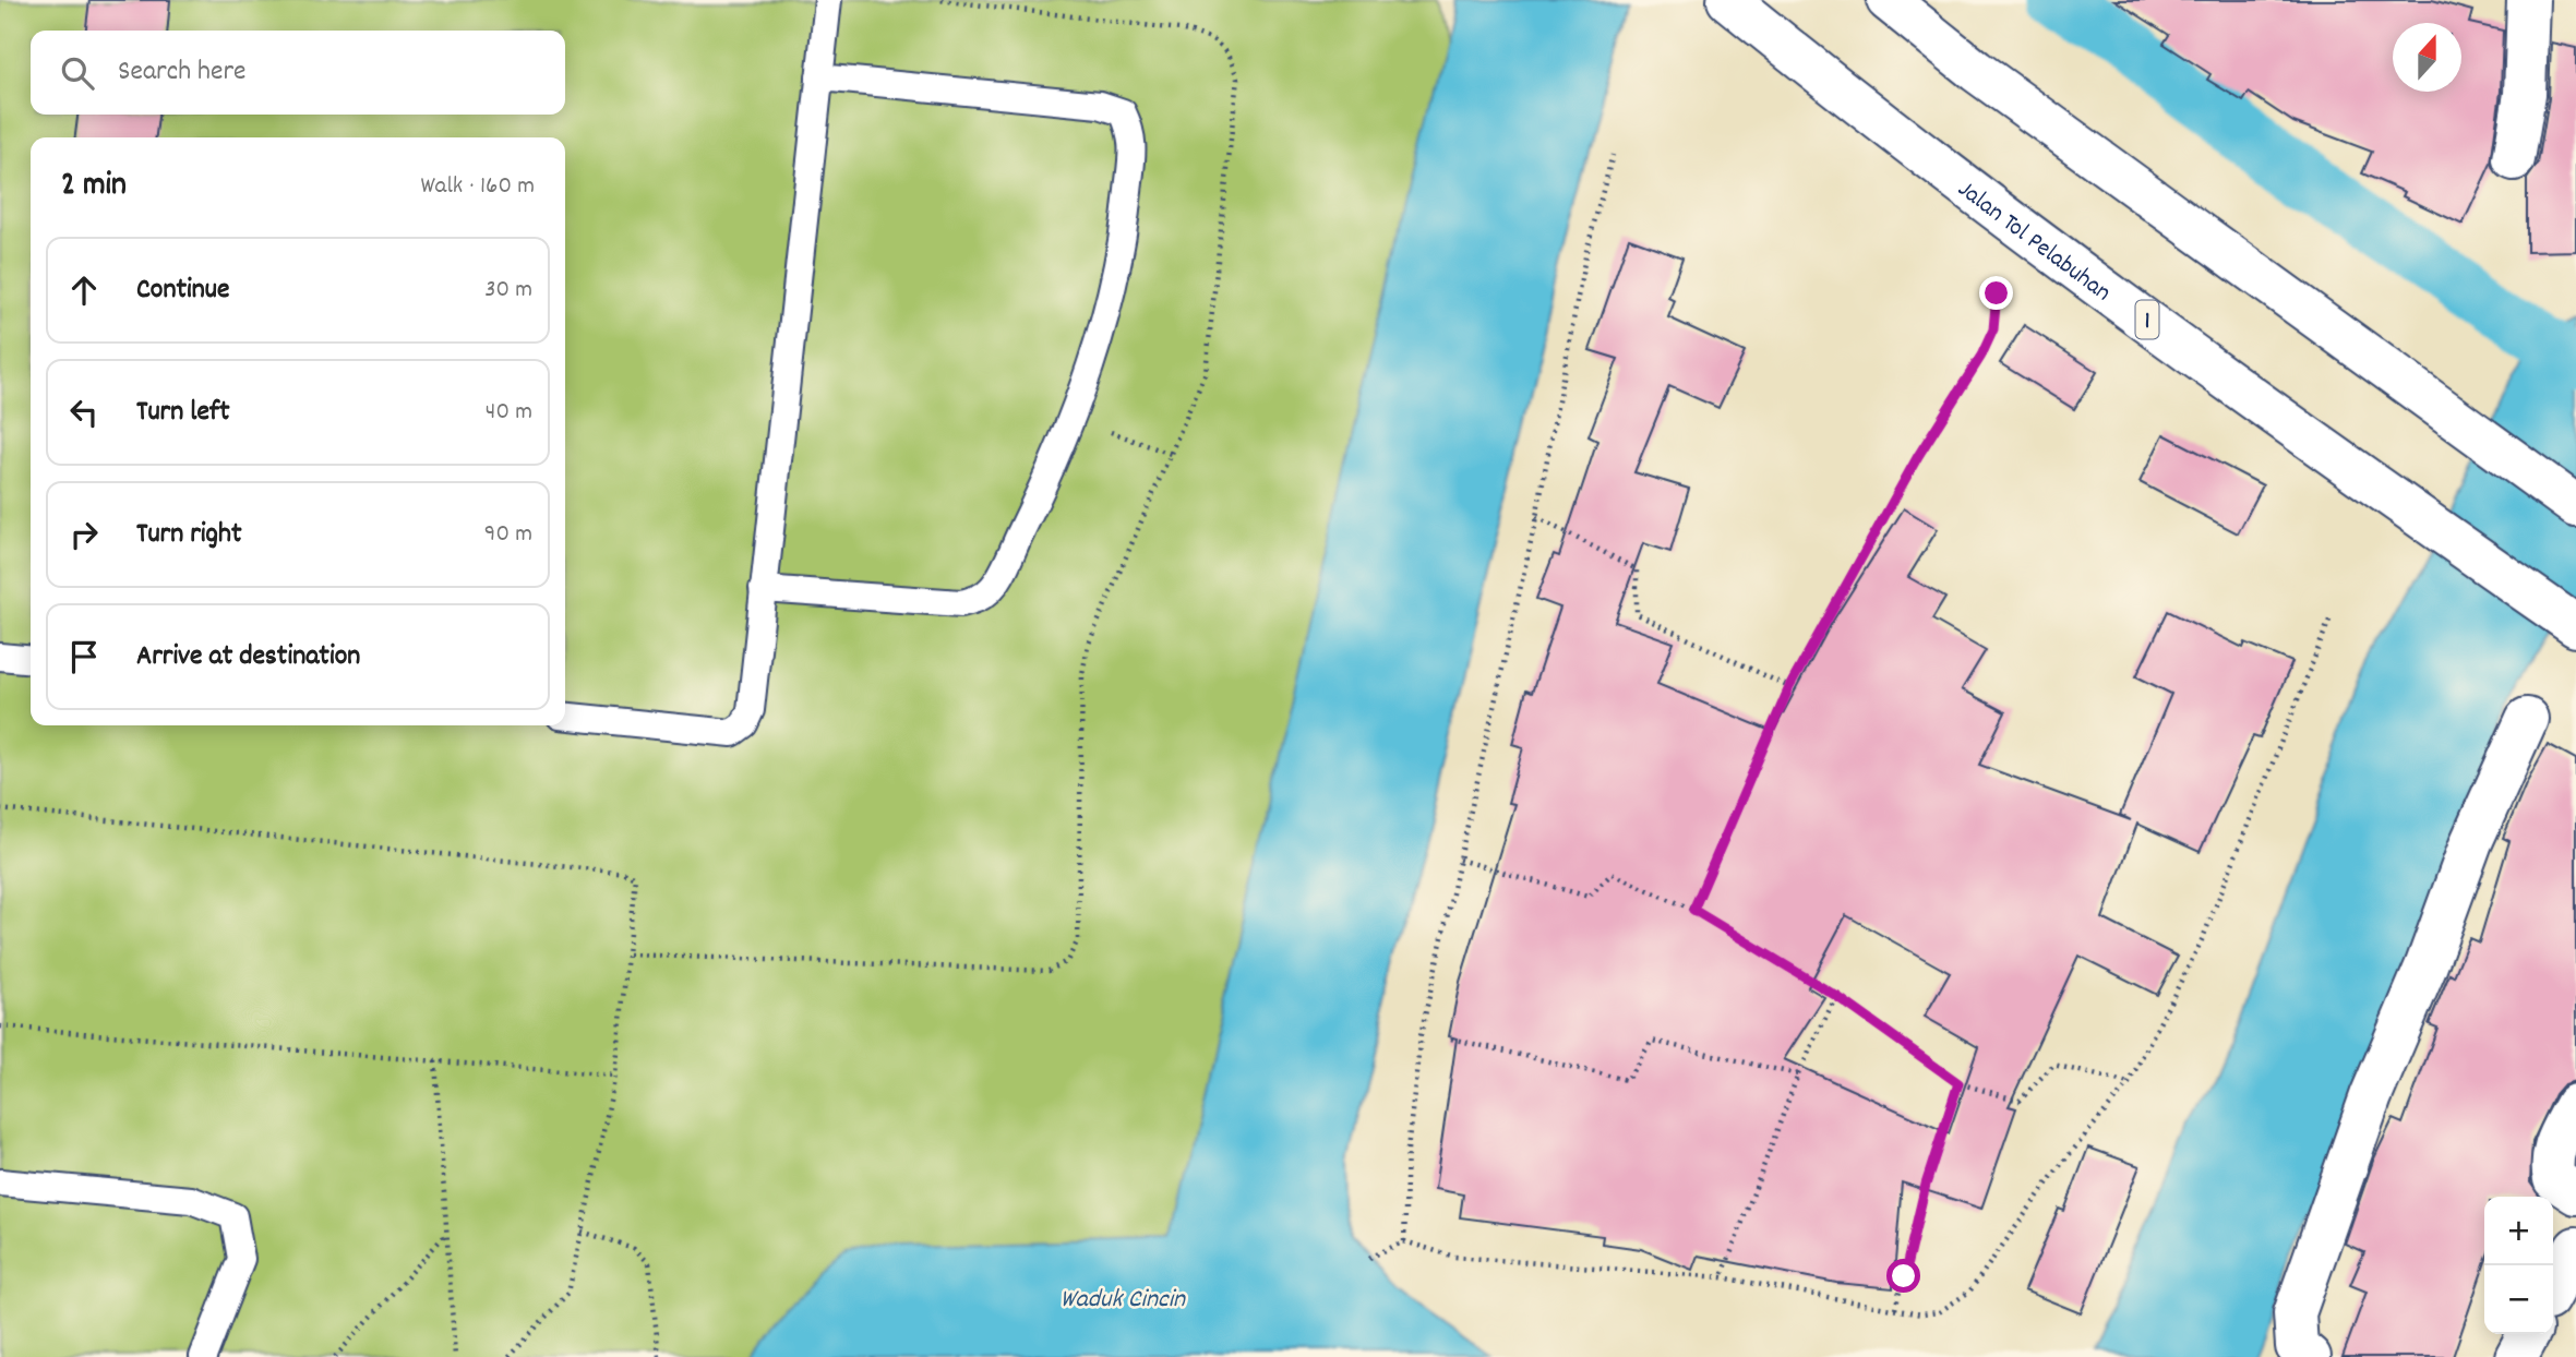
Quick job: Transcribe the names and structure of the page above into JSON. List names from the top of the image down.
{
  "streets": {
    "main road": ["Jalan Tol Pelabuhan", "1"]
  },
  "water": ["Waduk Cincin"],
  "north": "top",
  "page": {
    "search": "Search here",
    "heading": ["2 min", "Walk · 160 m"],
    "list": [
      ["Continue", "30 m"],
      ["Turn left", "40 m"],
      ["Turn right", "90 m"],
      "Arrive at destination"
    ],
    "map_buttons": ["+", "−"]
  }
}
